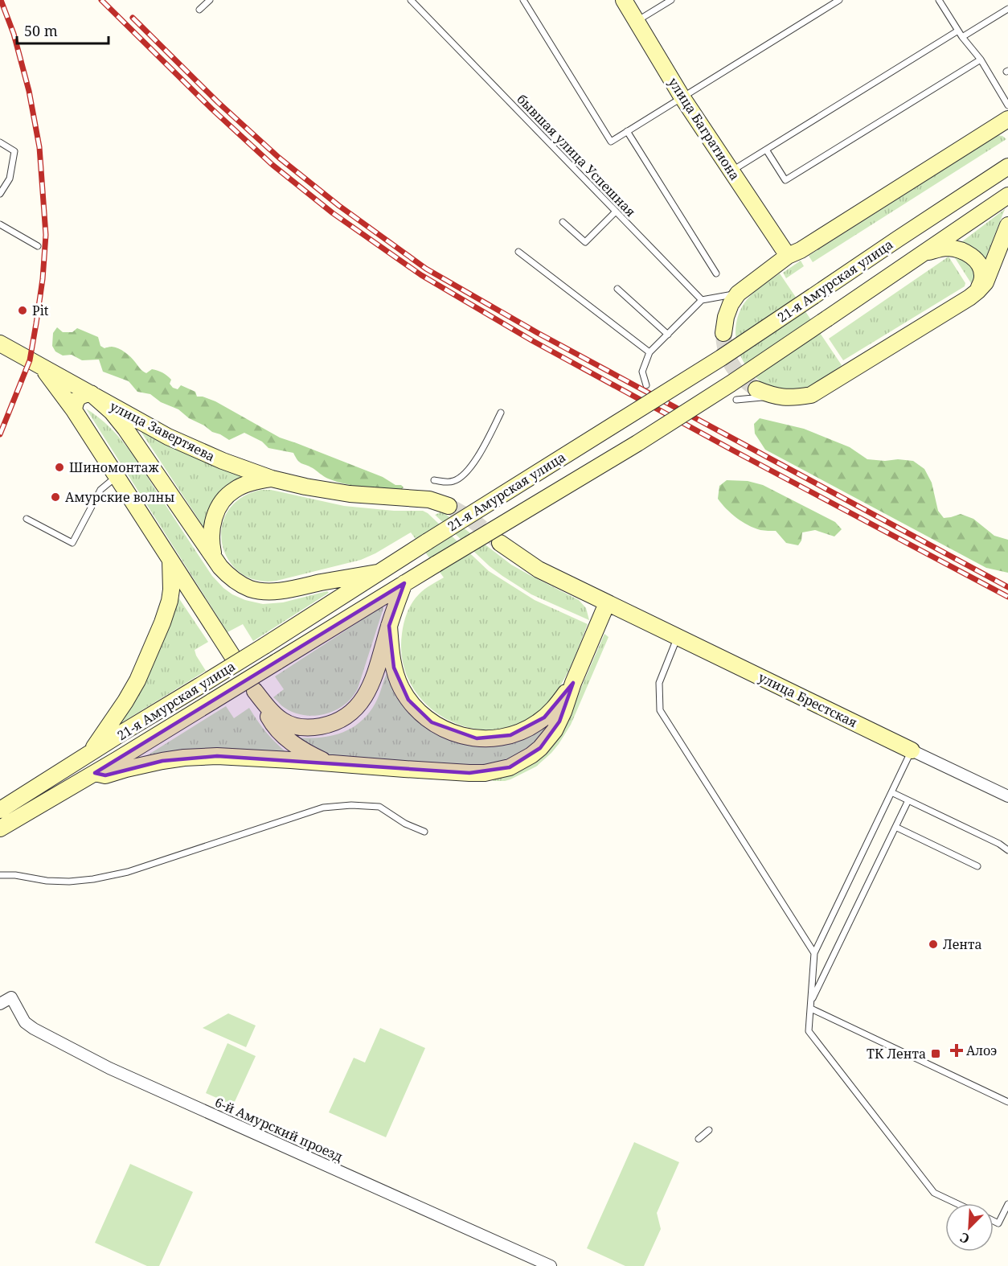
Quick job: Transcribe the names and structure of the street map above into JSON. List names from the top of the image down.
{
  "streets": {
    "main road": [
      "улица Багратиона",
      "21-я Амурская улица",
      "улица Завертяева",
      "улица Брестская"
    ],
    "street": ["6-й Амурский проезд"],
    "lane": ["бывшая улица Успешная"]
  },
  "places": {
    "other": [
      "Pit",
      "Шиномонтаж",
      "Амурские волны",
      "Лента"
    ],
    "health": ["Алоэ"],
    "transit": ["ТК Лента"]
  },
  "scale_bar": "50 m",
  "north": "bottom left"
}
